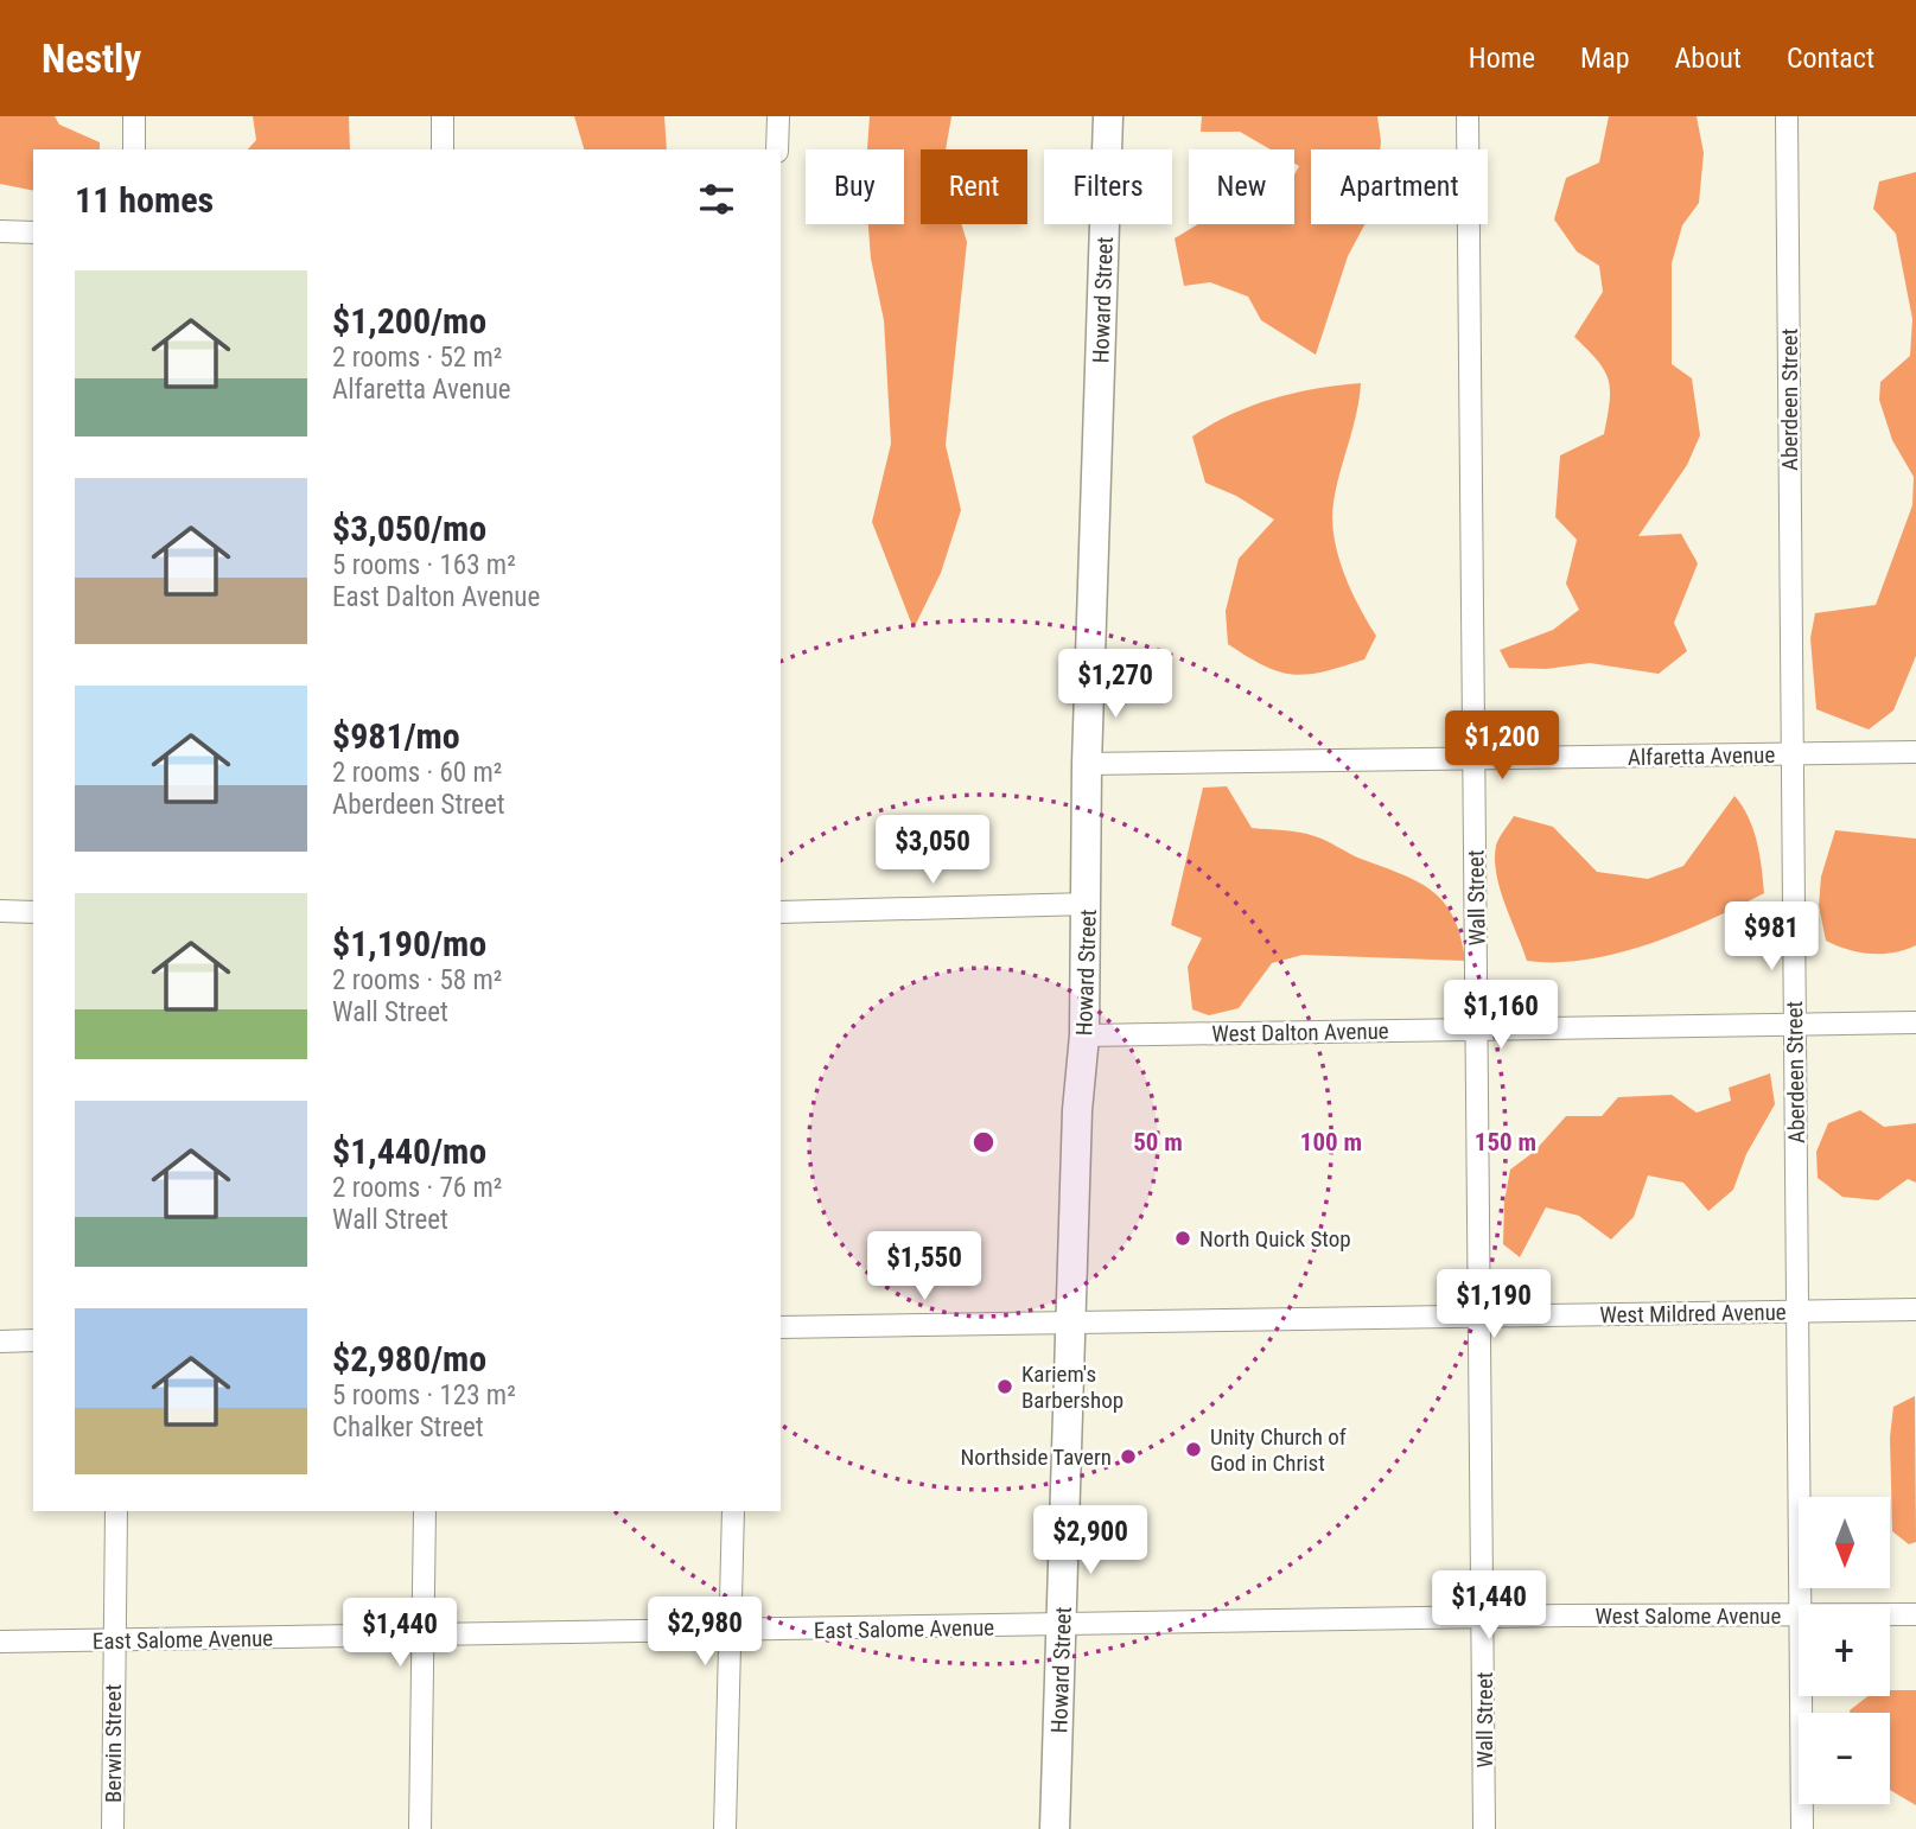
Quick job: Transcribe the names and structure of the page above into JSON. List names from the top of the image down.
{
  "streets": {
    "main road": ["Howard Street"],
    "street": [
      "Aberdeen Street",
      "Alfaretta Avenue",
      "Wall Street",
      "West Dalton Avenue",
      "West Mildred Avenue",
      "West Salome Avenue",
      "East Salome Avenue",
      "Berwin Street"
    ]
  },
  "crossings": [
    ["Howard Street", "Alfaretta Avenue"],
    ["Howard Street", "West Dalton Avenue"],
    ["Howard Street", "West Mildred Avenue"],
    ["Howard Street", "West Salome Avenue"],
    ["Howard Street", "East Salome Avenue"],
    ["Aberdeen Street", "Alfaretta Avenue"],
    ["Aberdeen Street", "West Dalton Avenue"],
    ["Aberdeen Street", "West Mildred Avenue"],
    ["Alfaretta Avenue", "Wall Street"],
    ["Wall Street", "West Dalton Avenue"],
    ["Wall Street", "West Mildred Avenue"],
    ["Wall Street", "West Salome Avenue"],
    ["West Salome Avenue", "East Salome Avenue"],
    ["East Salome Avenue", "Berwin Street"]
  ],
  "places": [
    "North Quick Stop",
    "Kariem's Barbershop",
    "Unity Church of God in Christ",
    "Northside Tavern"
  ],
  "north": "bottom",
  "page": {
    "header": "Nestly",
    "nav": [
      "Home",
      "Map",
      "About",
      "Contact"
    ],
    "chip": [
      "Buy",
      "Rent",
      "Filters",
      "New",
      "Apartment"
    ],
    "heading": "11 homes",
    "list": [
      {
        "name": "$1,200/mo",
        "note": "2 rooms · 52 m² · Alfaretta Avenue"
      },
      {
        "name": "$3,050/mo",
        "note": "5 rooms · 163 m² · East Dalton Avenue"
      },
      {
        "name": "$981/mo",
        "note": "2 rooms · 60 m² · Aberdeen Street"
      },
      {
        "name": "$1,190/mo",
        "note": "2 rooms · 58 m² · Wall Street"
      },
      {
        "name": "$1,440/mo",
        "note": "2 rooms · 76 m² · Wall Street"
      },
      {
        "name": "$2,980/mo",
        "note": "5 rooms · 123 m² · Chalker Street"
      }
    ],
    "price": [
      "$1,270",
      "$1,200",
      "$3,050",
      "$981",
      "$1,160",
      "$1,550",
      "$1,190",
      "$2,900",
      "$1,440",
      "$2,980",
      "$1,440"
    ],
    "map_buttons": ["+", "−"]
  },
  "rings": ["50 m", "100 m", "150 m"]
}
